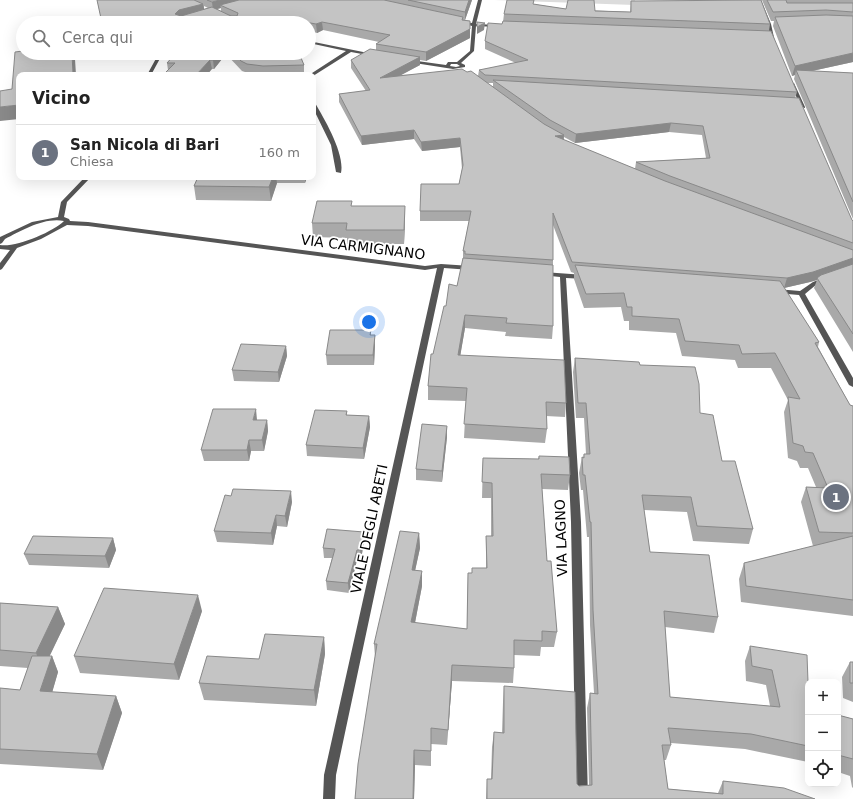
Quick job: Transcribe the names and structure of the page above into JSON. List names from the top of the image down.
{
  "streets": {
    "street": ["VIA CARMIGNANO", "VIALE DEGLI ABETI", "VIA LAGNO"]
  },
  "crossings": [
    ["VIA CARMIGNANO", "VIALE DEGLI ABETI"]
  ],
  "page": {
    "search": "Cerca qui",
    "heading": "Vicino",
    "list": [
      {
        "mark": "1",
        "name": "San Nicola di Bari",
        "note": "Chiesa",
        "value": "160 m"
      }
    ],
    "pins": "1",
    "map_buttons": ["+", "−"]
  }
}
